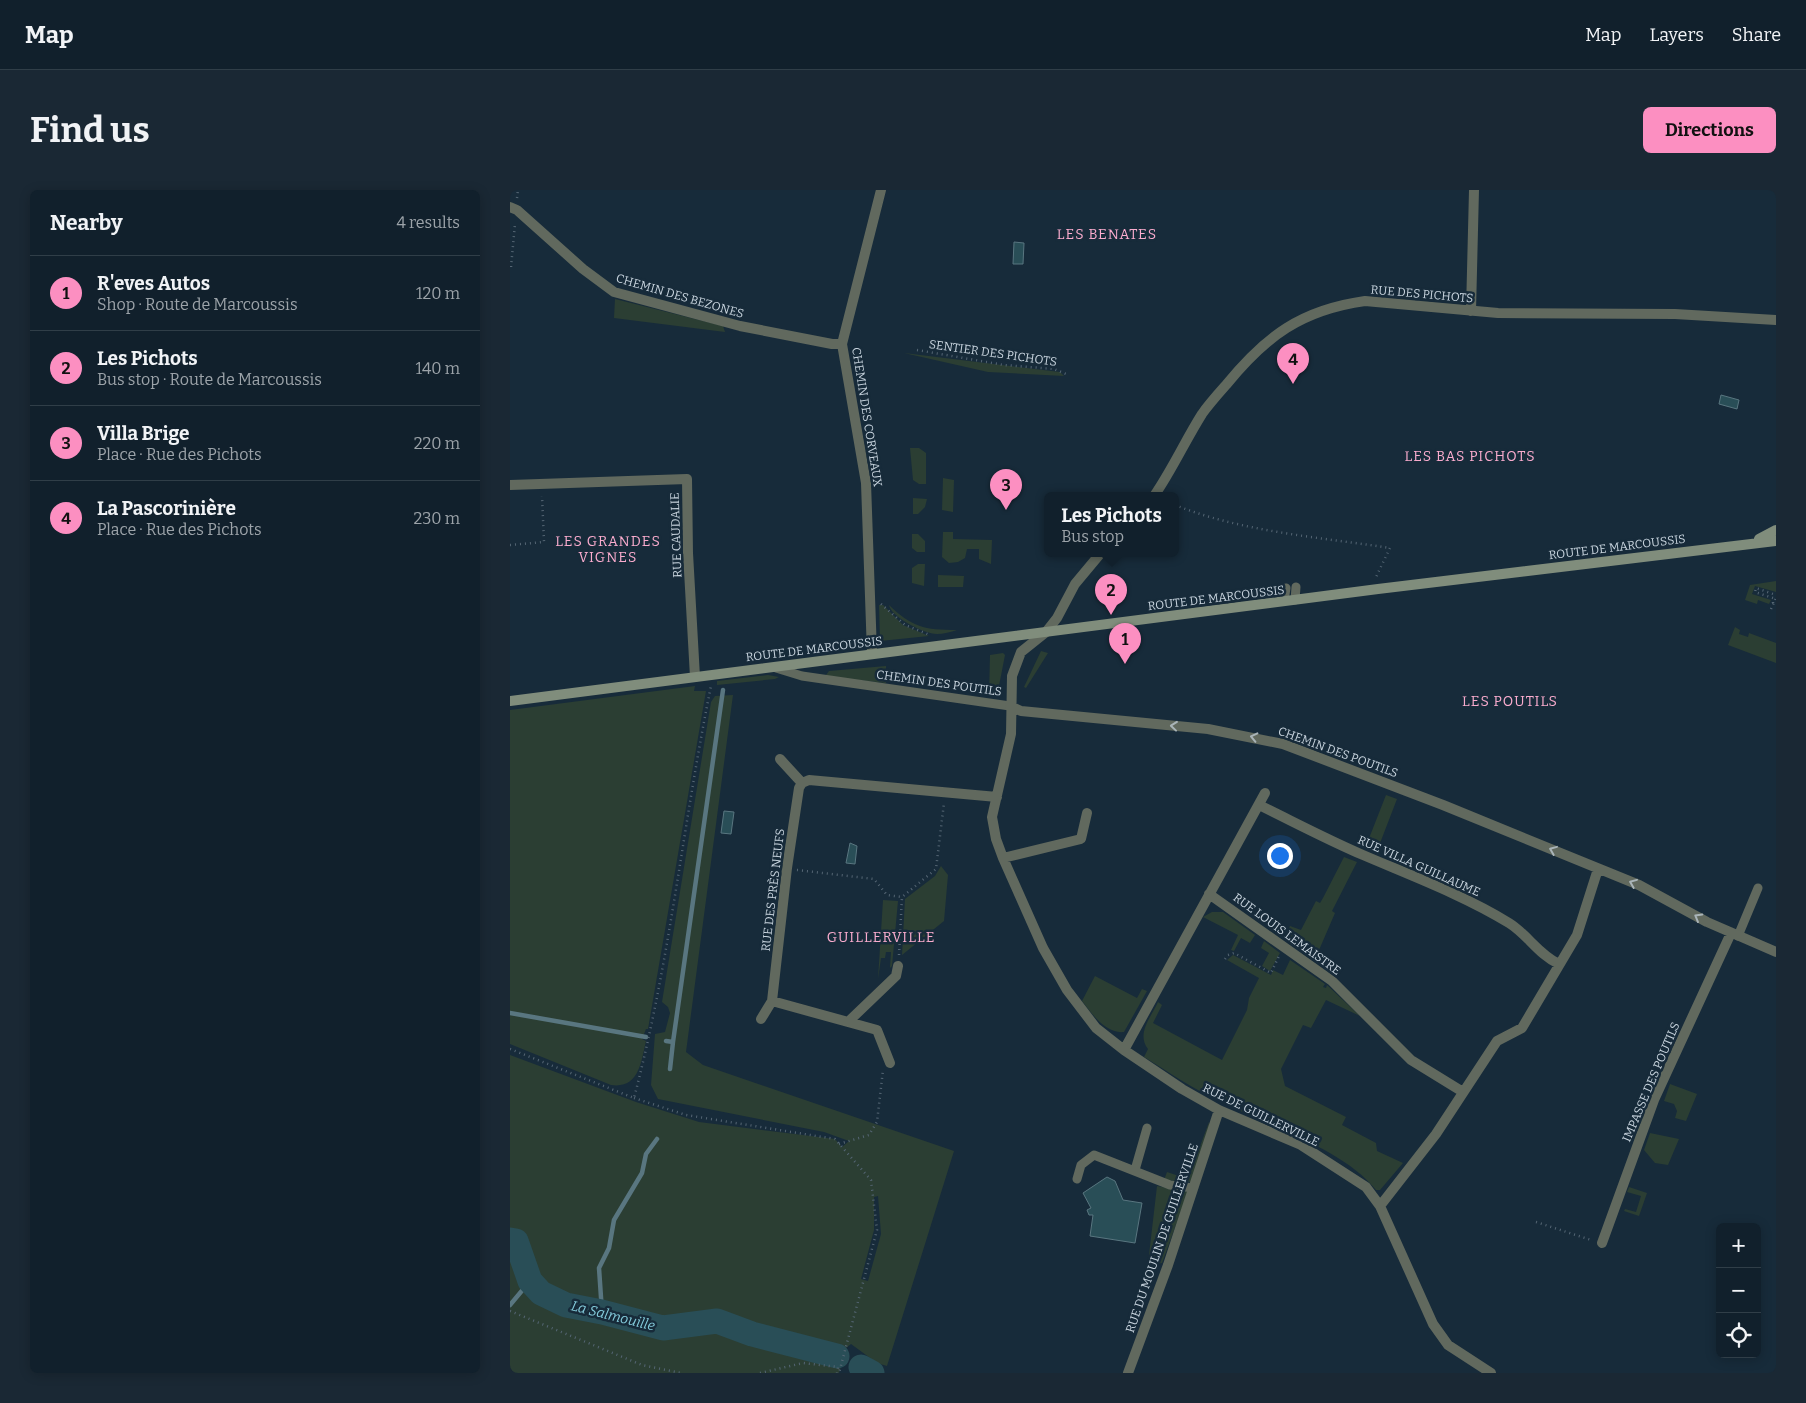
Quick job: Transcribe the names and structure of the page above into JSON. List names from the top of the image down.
{
  "streets": {
    "main road": ["ROUTE DE MARCOUSSIS"],
    "street": [
      "RUE DES PICHOTS",
      "CHEMIN DES BEZONES",
      "CHEMIN DES CORVEAUX",
      "RUE CAUDALIE",
      "CHEMIN DES POUTILS",
      "RUE VILLA GUILLAUME",
      "RUE DES PRÈS NEUFS",
      "RUE LOUIS LEMAISTRE",
      "IMPASSE DES POUTILS",
      "RUE DE GUILLERVILLE",
      "RUE DU MOULIN DE GUILLERVILLE"
    ],
    "path": ["SENTIER DES PICHOTS"]
  },
  "crossings": [
    ["CHEMIN DES BEZONES", "CHEMIN DES CORVEAUX"],
    ["CHEMIN DES CORVEAUX", "ROUTE DE MARCOUSSIS"],
    ["RUE CAUDALIE", "ROUTE DE MARCOUSSIS"],
    ["ROUTE DE MARCOUSSIS", "CHEMIN DES POUTILS"],
    ["ROUTE DE MARCOUSSIS", "RUE DE GUILLERVILLE"],
    ["CHEMIN DES POUTILS", "IMPASSE DES POUTILS"],
    ["CHEMIN DES POUTILS", "RUE DE GUILLERVILLE"],
    ["RUE DE GUILLERVILLE", "RUE DU MOULIN DE GUILLERVILLE"]
  ],
  "one_way": ["CHEMIN DES POUTILS"],
  "districts": [
    "LES BENATES",
    "LES BAS PICHOTS",
    "LES GRANDES VIGNES",
    "LES POUTILS",
    "GUILLERVILLE"
  ],
  "water": ["La Salmouille"],
  "page": {
    "header": "Map",
    "nav": ["Map", "Layers", "Share"],
    "buttons": "Directions",
    "title": "Find us",
    "heading": ["Nearby", "4 results"],
    "list": [
      {
        "mark": "1",
        "name": "R'eves Autos",
        "note": "Shop · Route de Marcoussis",
        "value": "120 m"
      },
      {
        "mark": "2",
        "name": "Les Pichots",
        "note": "Bus stop · Route de Marcoussis",
        "value": "140 m"
      },
      {
        "mark": "3",
        "name": "Villa Brige",
        "note": "Place · Rue des Pichots",
        "value": "220 m"
      },
      {
        "mark": "4",
        "name": "La Pascorinière",
        "note": "Place · Rue des Pichots",
        "value": "230 m"
      }
    ],
    "pins": [
      "4",
      "3",
      "2",
      "1"
    ],
    "popup": ["Les Pichots", "Bus stop"],
    "map_buttons": ["+", "−"]
  }
}
